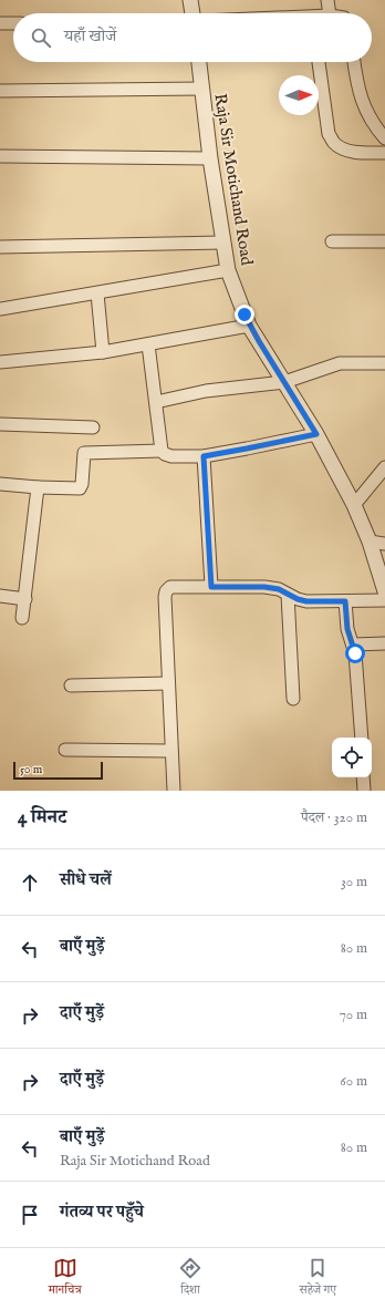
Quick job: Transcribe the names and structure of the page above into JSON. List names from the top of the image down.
{
  "streets": {
    "street": ["Raja Sir Motichand Road"]
  },
  "scale_bar": "50 m",
  "north": "right",
  "page": {
    "search": "यहाँ खोजें",
    "scale": "50 m",
    "heading": ["4 मिनट", "पैदल · 320 m"],
    "list": [
      ["सीधे चलें", "30 m"],
      ["बाएँ मुड़ें", "80 m"],
      ["दाएँ मुड़ें", "70 m"],
      ["दाएँ मुड़ें", "60 m"],
      ["बाएँ मुड़ें", "Raja Sir Motichand Road", "80 m"],
      "गंतव्य पर पहुँचे"
    ],
    "nav": ["मानचित्र", "दिशा", "सहेजे गए"]
  }
}
